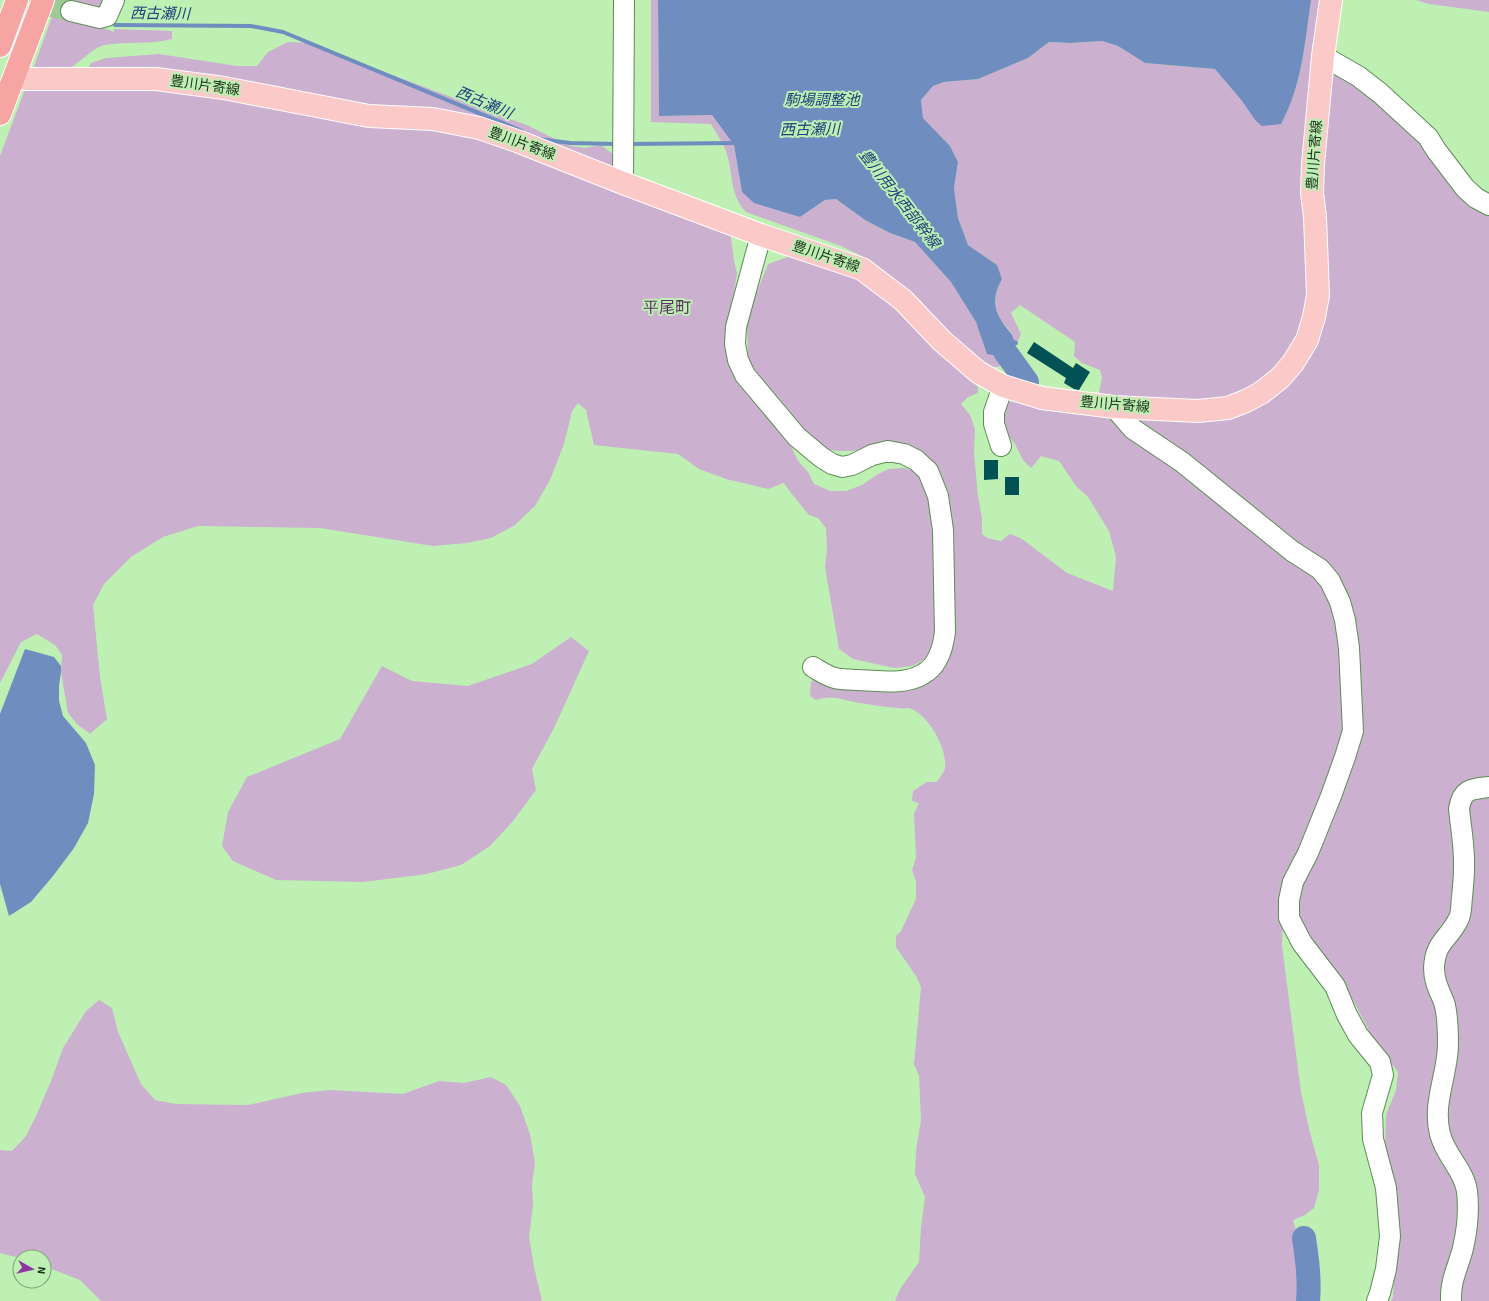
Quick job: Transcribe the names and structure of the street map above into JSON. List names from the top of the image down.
{
  "streets": {
    "main road": ["豊川片寄線"]
  },
  "districts": ["平尾町"],
  "water": ["西古瀬川", "駒場調整池", "豊川用水西部幹線"],
  "north": "right"
}
